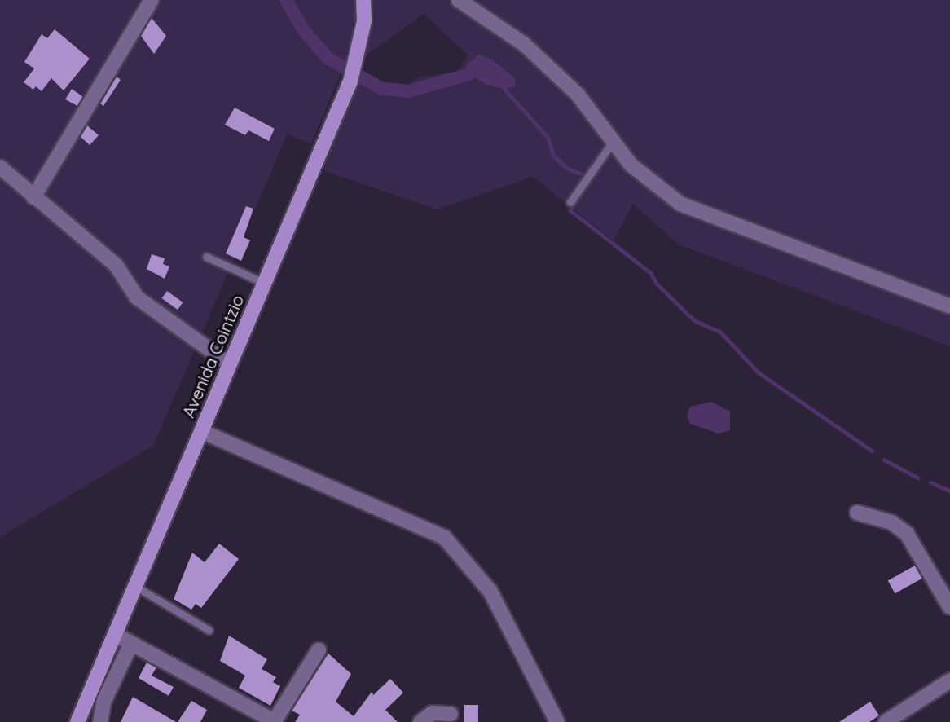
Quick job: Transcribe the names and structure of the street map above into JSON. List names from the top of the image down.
{
  "streets": {
    "main road": ["Avenida Cointzio"]
  }
}
